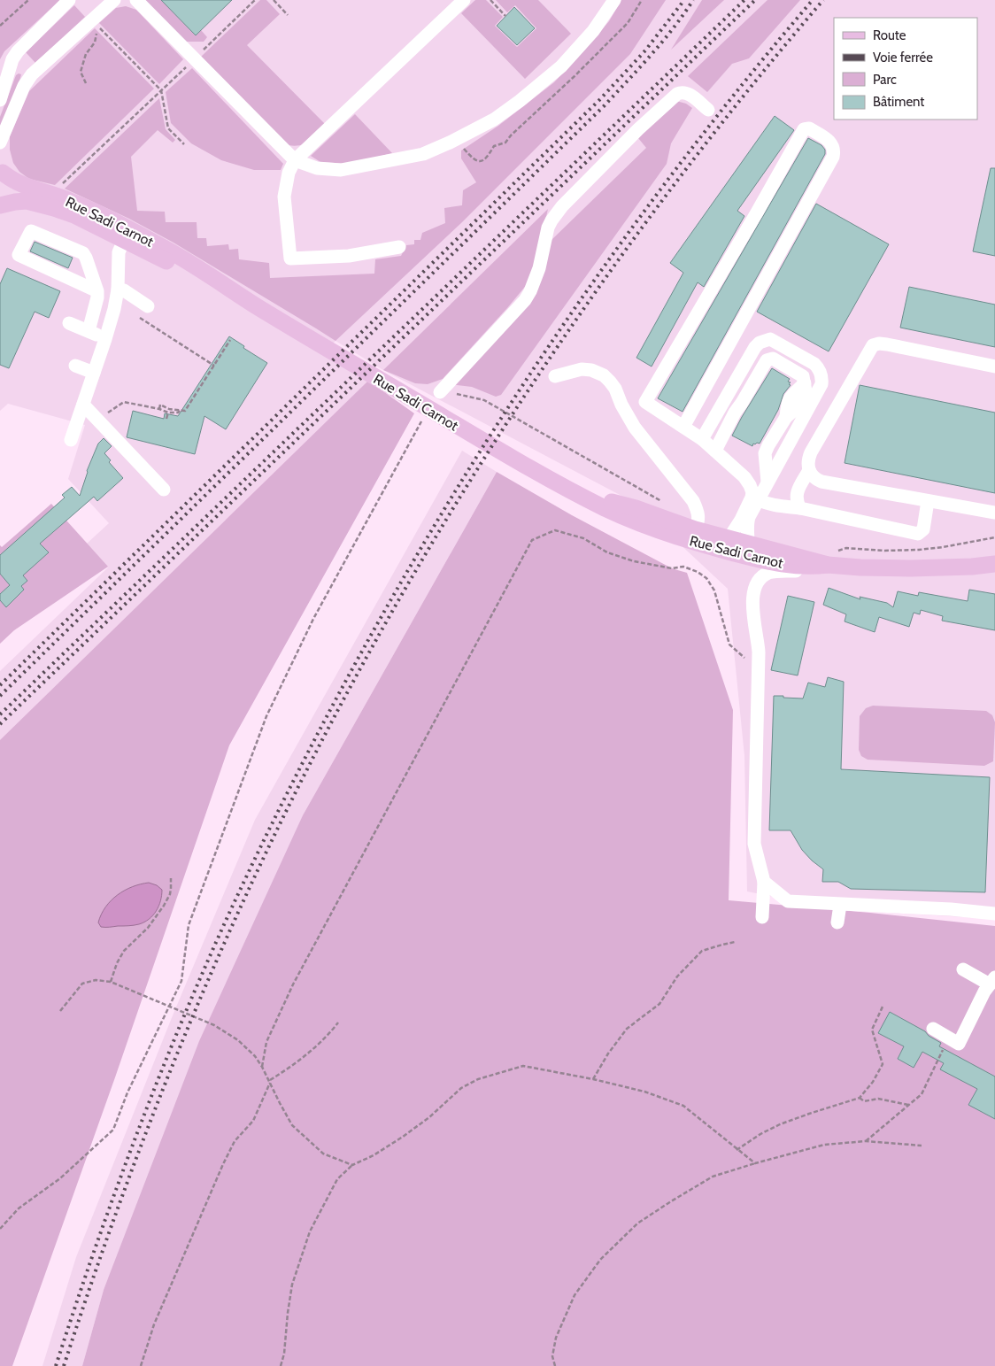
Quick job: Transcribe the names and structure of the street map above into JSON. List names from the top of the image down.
{
  "streets": {
    "main road": ["Rue Sadi Carnot"]
  },
  "legend": [
    "Route",
    "Voie ferrée",
    "Parc",
    "Bâtiment"
  ]
}
